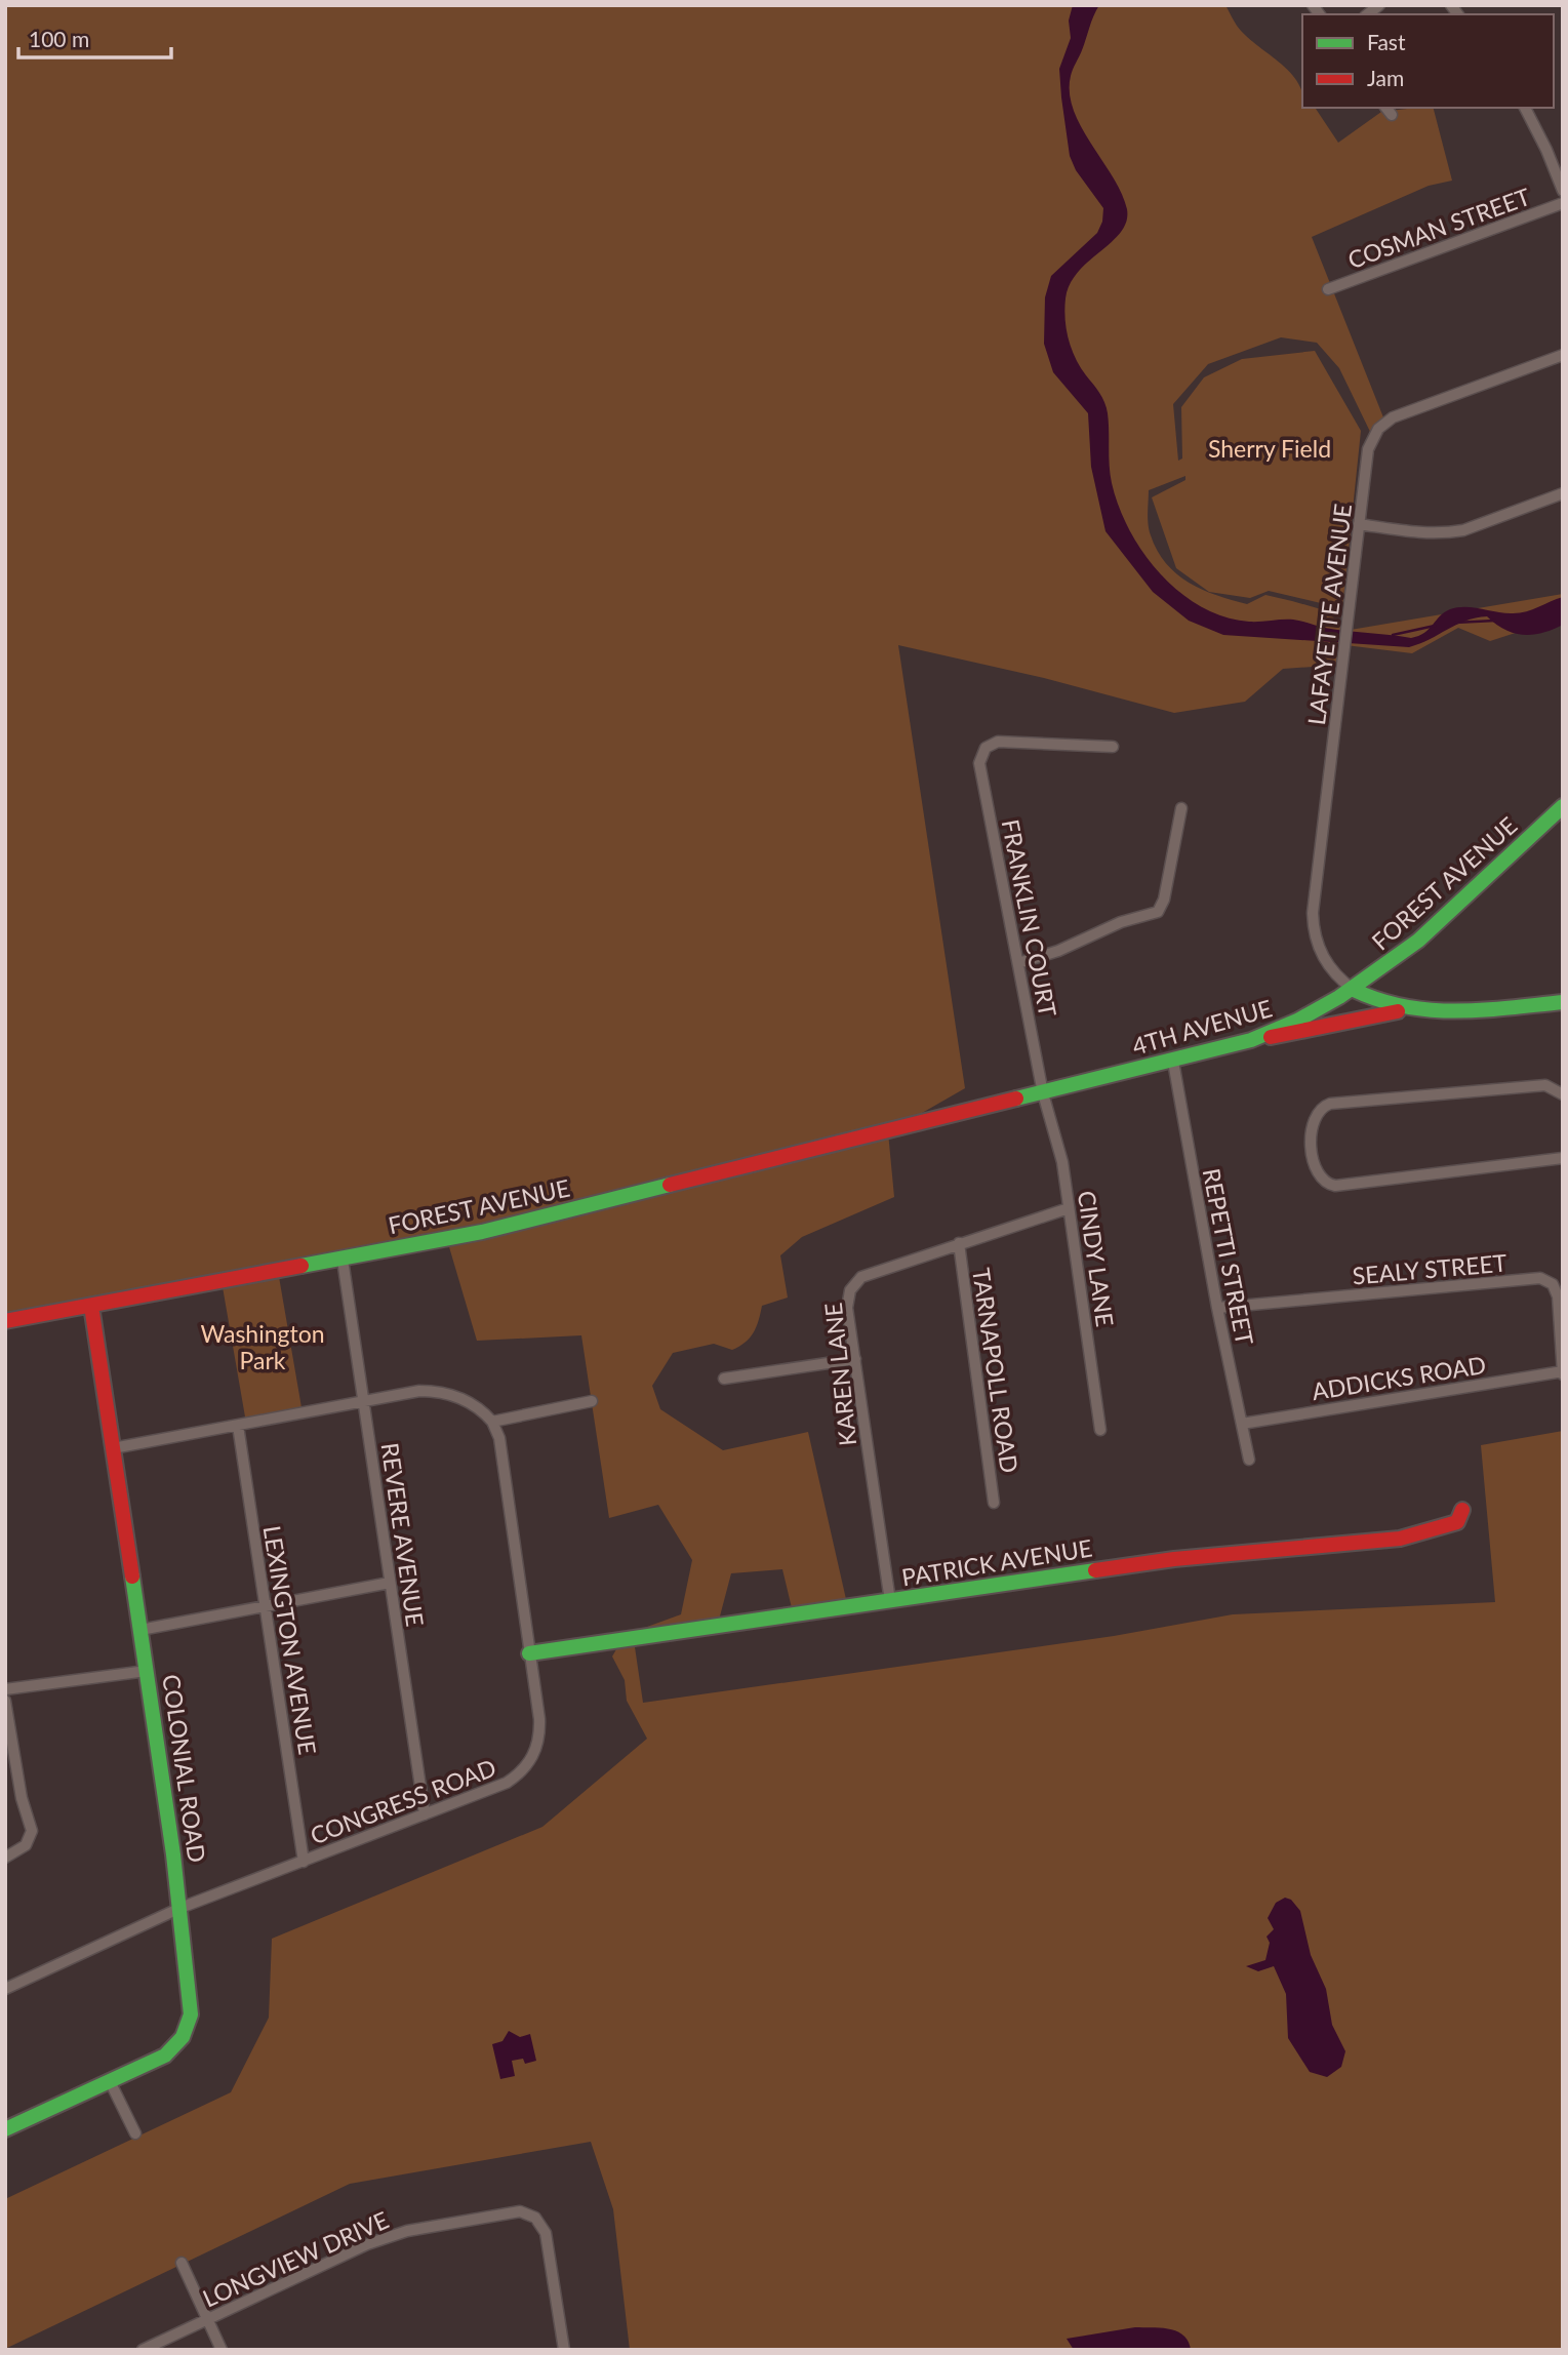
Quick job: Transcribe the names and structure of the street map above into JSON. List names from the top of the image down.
{
  "streets": {
    "main road": [
      "FOREST AVENUE",
      "4TH AVENUE",
      "PATRICK AVENUE",
      "COLONIAL ROAD"
    ],
    "street": [
      "COSMAN STREET",
      "LAFAYETTE AVENUE",
      "FRANKLIN COURT",
      "REPETTI STREET",
      "CINDY LANE",
      "SEALY STREET",
      "TARNAPOLL ROAD",
      "KAREN LANE",
      "ADDICKS ROAD",
      "REVERE AVENUE",
      "LEXINGTON AVENUE",
      "CONGRESS ROAD",
      "LONGVIEW DRIVE"
    ]
  },
  "crossings": [
    ["LAFAYETTE AVENUE", "FOREST AVENUE"],
    ["LAFAYETTE AVENUE", "4TH AVENUE"],
    ["FOREST AVENUE", "FRANKLIN COURT"],
    ["FOREST AVENUE", "4TH AVENUE"],
    ["FOREST AVENUE", "CINDY LANE"],
    ["FOREST AVENUE", "REVERE AVENUE"],
    ["FOREST AVENUE", "COLONIAL ROAD"],
    ["FRANKLIN COURT", "4TH AVENUE"],
    ["FRANKLIN COURT", "CINDY LANE"],
    ["4TH AVENUE", "REPETTI STREET"],
    ["4TH AVENUE", "CINDY LANE"],
    ["REPETTI STREET", "SEALY STREET"],
    ["REPETTI STREET", "ADDICKS ROAD"],
    ["CINDY LANE", "KAREN LANE"],
    ["SEALY STREET", "ADDICKS ROAD"],
    ["TARNAPOLL ROAD", "KAREN LANE"],
    ["KAREN LANE", "PATRICK AVENUE"],
    ["REVERE AVENUE", "CONGRESS ROAD"],
    ["PATRICK AVENUE", "CONGRESS ROAD"],
    ["LEXINGTON AVENUE", "CONGRESS ROAD"],
    ["COLONIAL ROAD", "CONGRESS ROAD"]
  ],
  "parks": ["Sherry Field", "Washington Park"],
  "legend": ["Fast", "Jam"],
  "scale_bar": "100 m"
}
